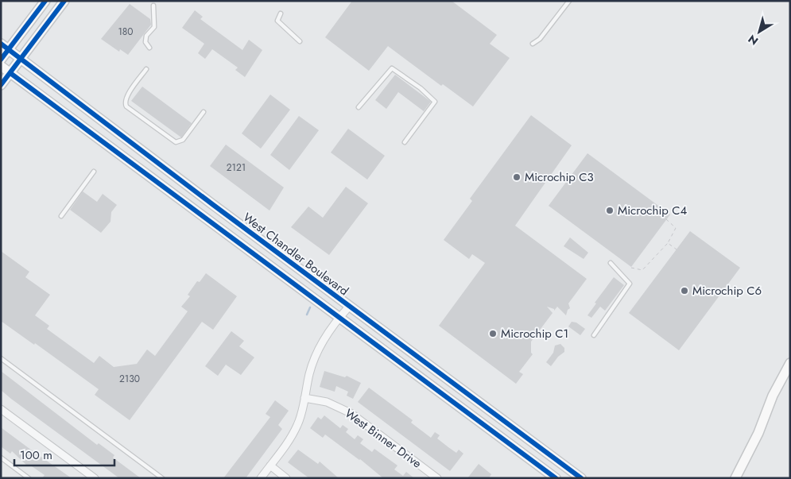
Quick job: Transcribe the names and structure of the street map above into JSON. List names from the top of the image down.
{
  "streets": {
    "main road": ["West Chandler Boulevard"],
    "street": ["West Binner Drive"]
  },
  "places": [
    "Microchip C3",
    "Microchip C4",
    "Microchip C6",
    "Microchip C1"
  ],
  "house_numbers": ["180", "2121", "2130"],
  "scale_bar": "100 m",
  "north": "bottom left"
}
